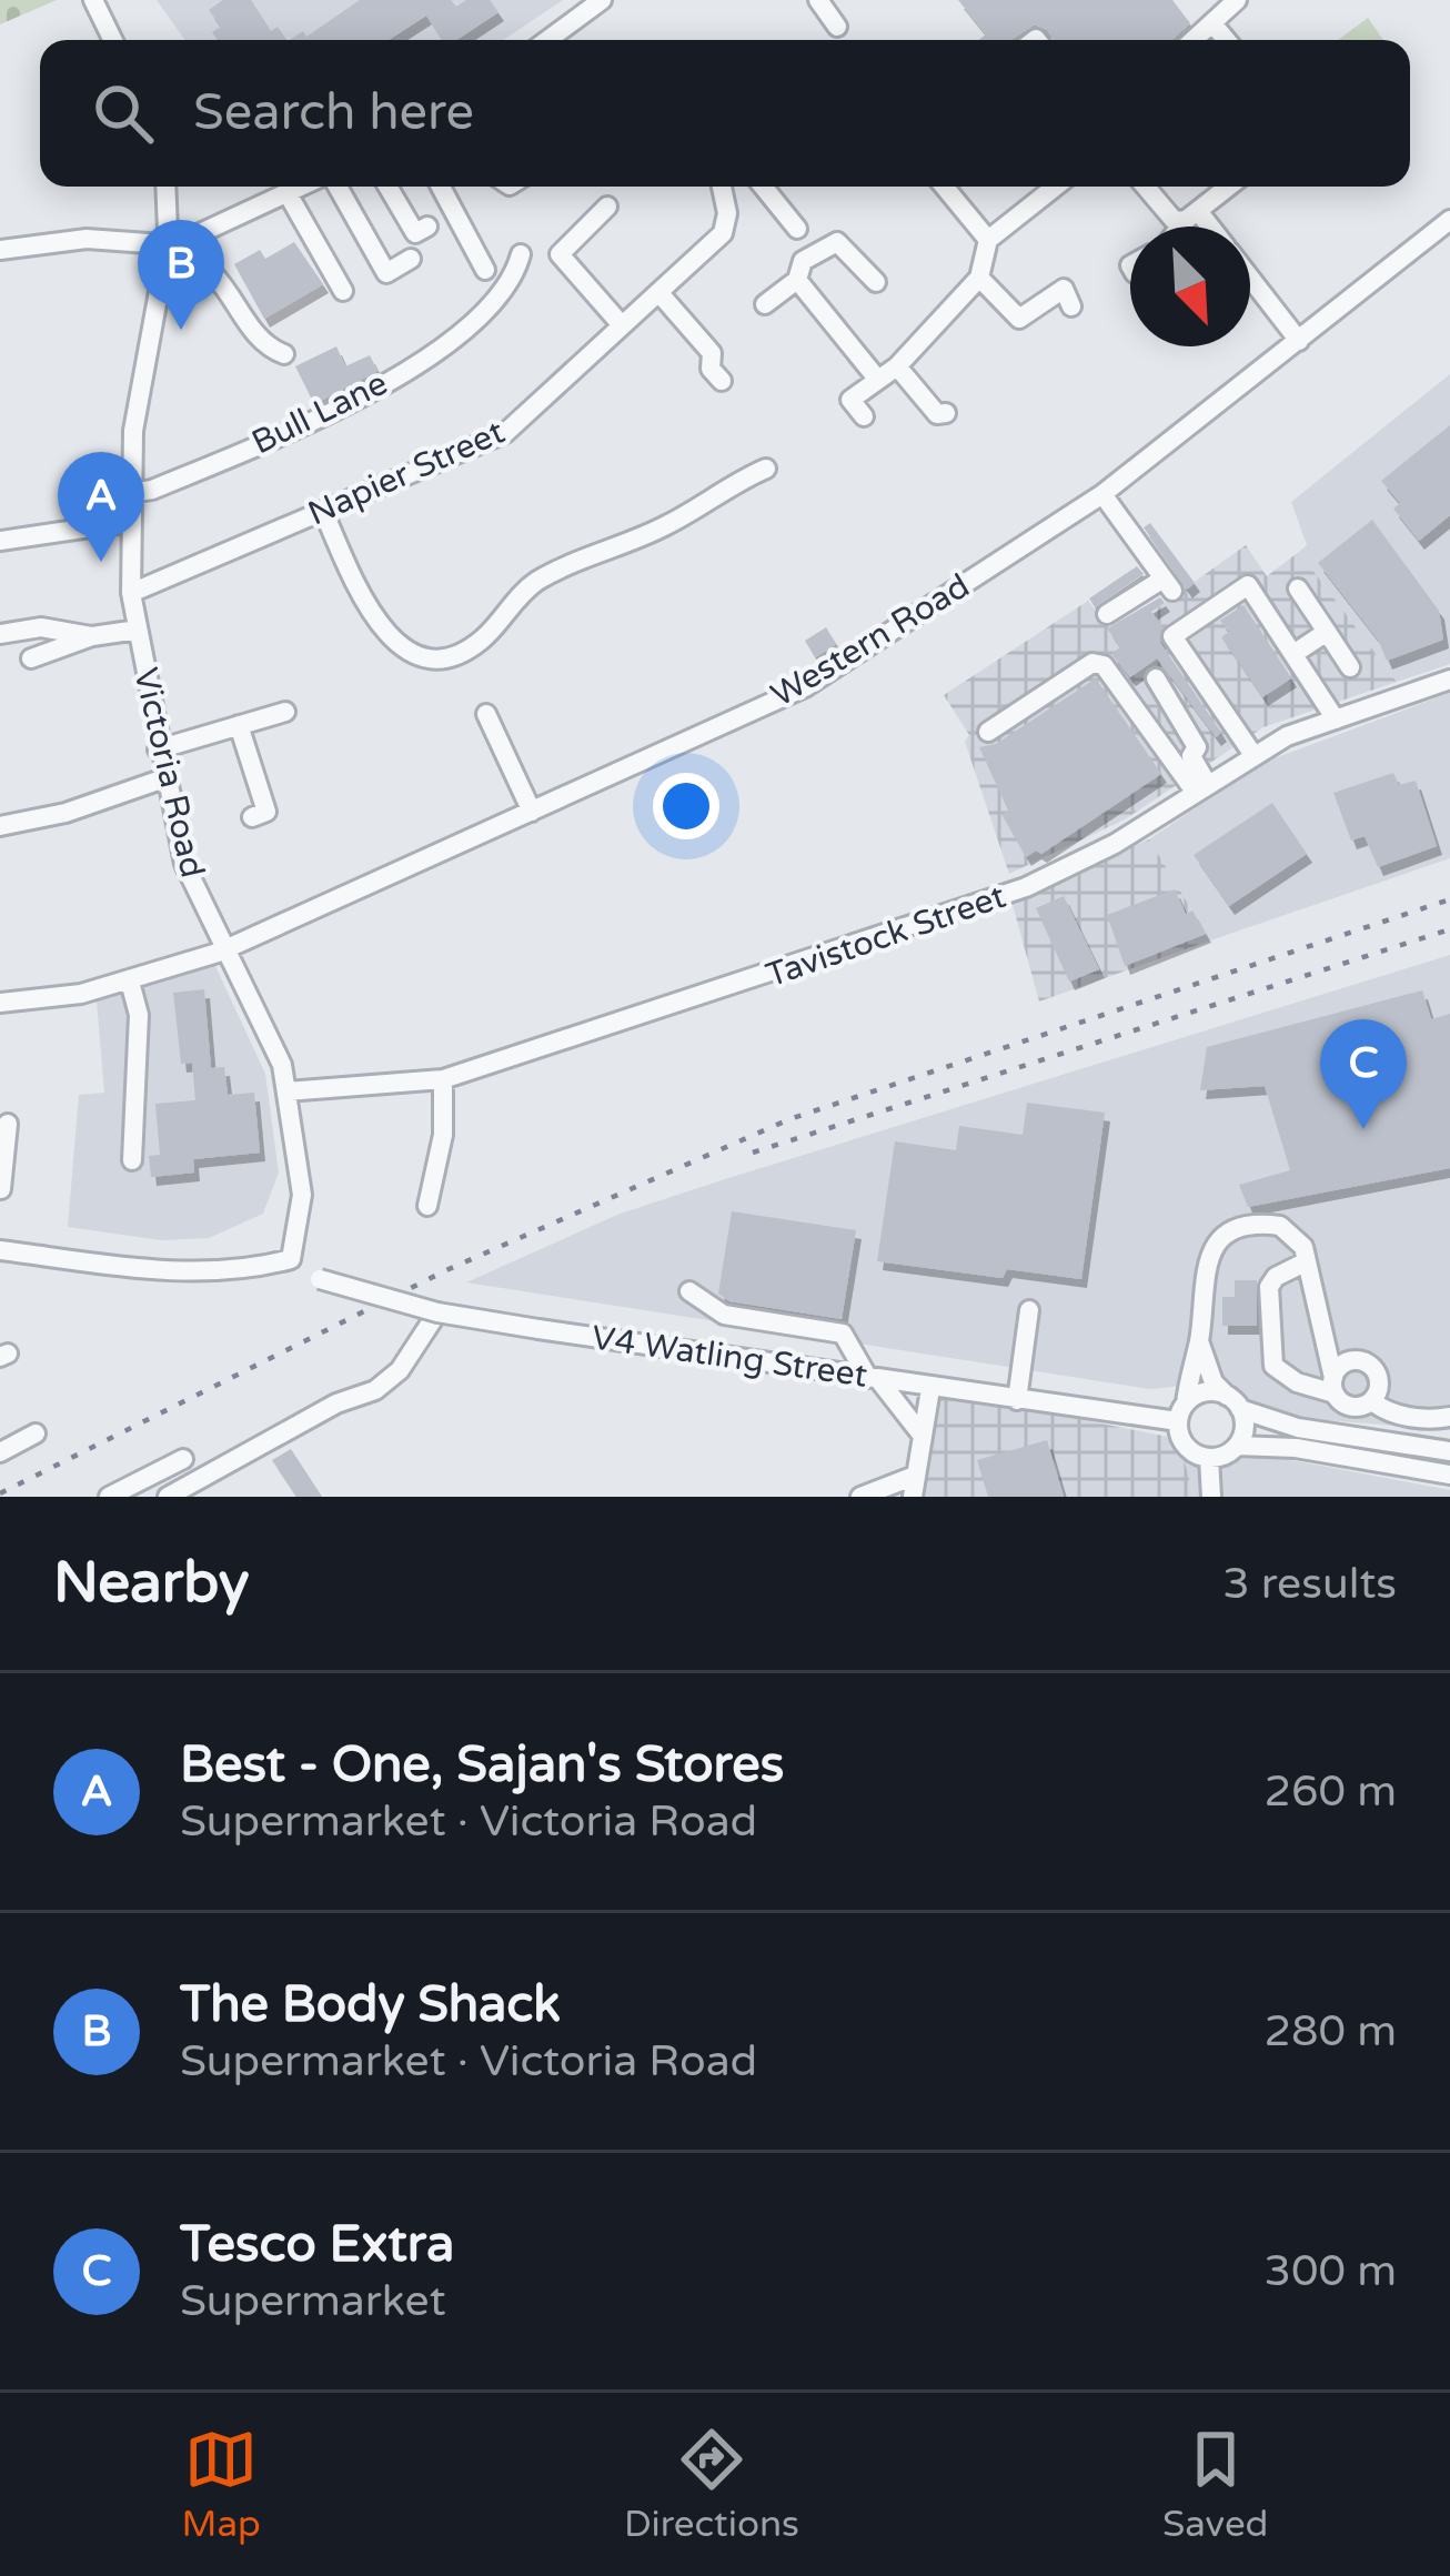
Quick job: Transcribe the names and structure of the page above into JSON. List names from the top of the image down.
{
  "streets": {
    "street": [
      "Bull Lane",
      "Napier Street",
      "Western Road",
      "Victoria Road",
      "Tavistock Street",
      "V4 Watling Street"
    ]
  },
  "crossings": [
    ["Bull Lane", "Victoria Road"],
    ["Napier Street", "Victoria Road"],
    ["Western Road", "Victoria Road"],
    ["Victoria Road", "Tavistock Street"],
    ["Victoria Road", "V4 Watling Street"]
  ],
  "north": "bottom right",
  "page": {
    "search": "Search here",
    "pins": ["B", "A", "C"],
    "heading": ["Nearby", "3 results"],
    "list": [
      {
        "mark": "A",
        "name": "Best - One, Sajan's Stores",
        "note": "Supermarket · Victoria Road",
        "value": "260 m"
      },
      {
        "mark": "B",
        "name": "The Body Shack",
        "note": "Supermarket · Victoria Road",
        "value": "280 m"
      },
      {
        "mark": "C",
        "name": "Tesco Extra",
        "note": "Supermarket",
        "value": "300 m"
      }
    ],
    "nav": ["Map", "Directions", "Saved"]
  }
}
